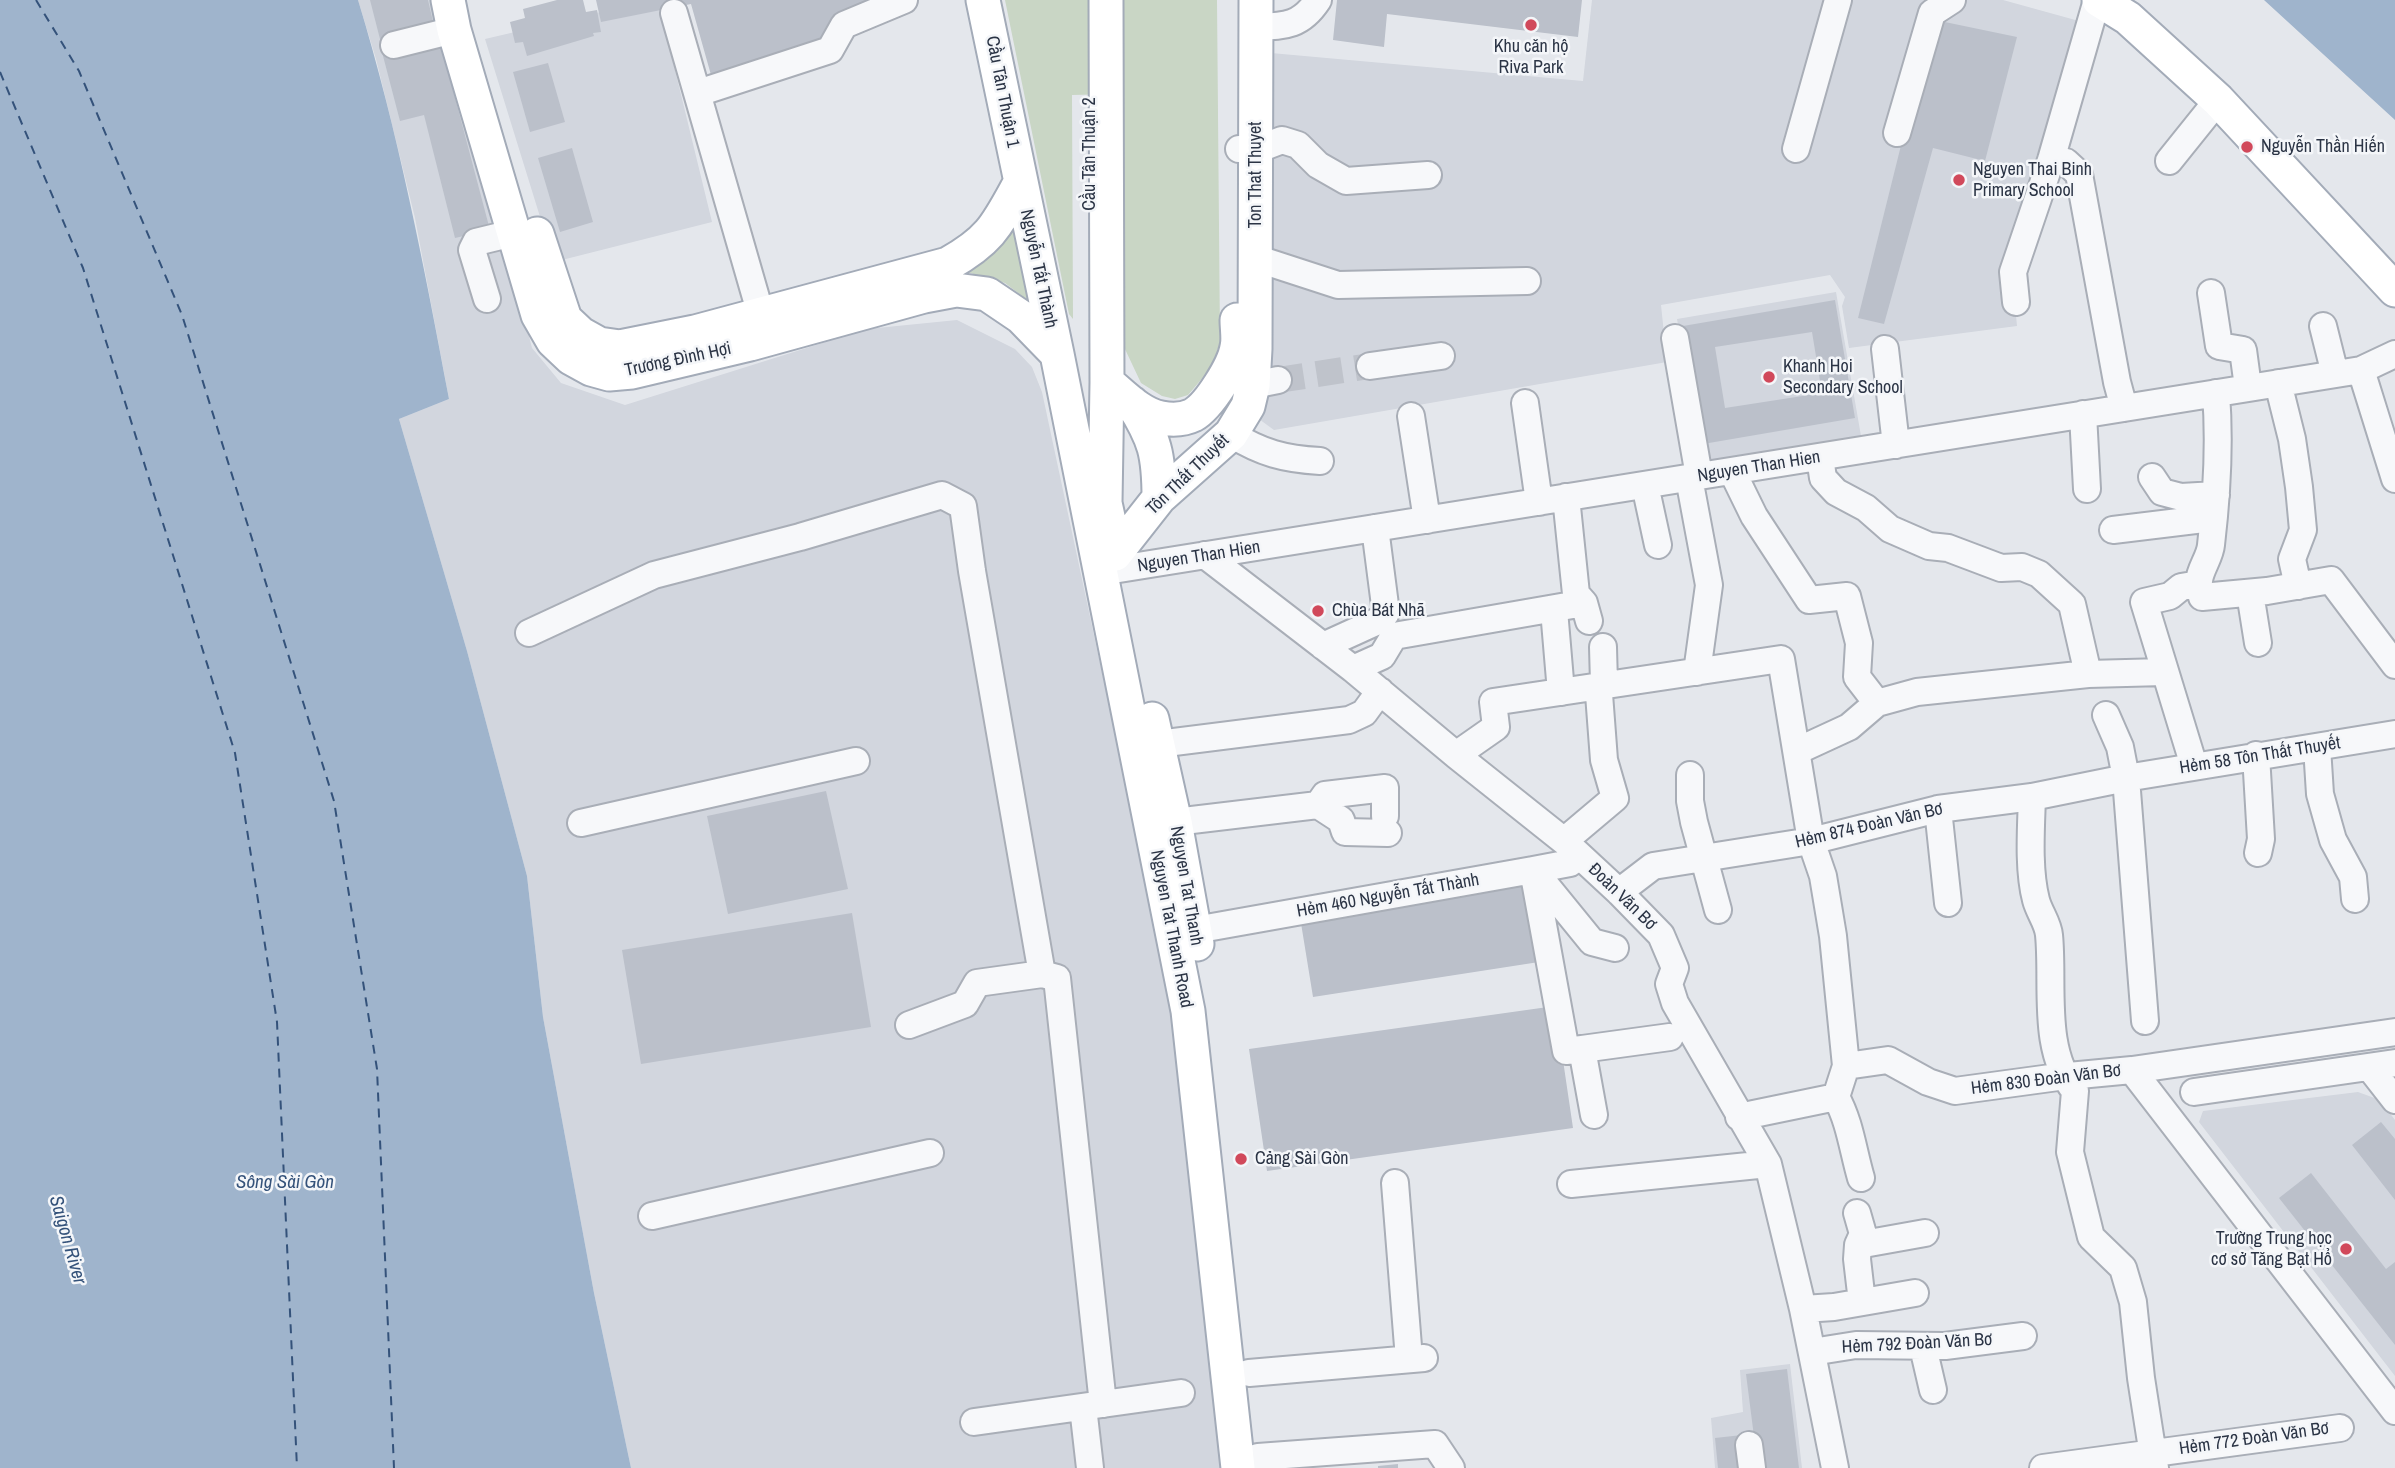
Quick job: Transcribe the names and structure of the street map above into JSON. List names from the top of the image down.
{
  "streets": {
    "main road": [
      "Cầu Tân Thuận 1",
      "Cầu Tân Thuận 2",
      "Ton That Thuyet",
      "Nguyễn Tất Thành",
      "Trương Đình Hợi",
      "Tôn Thất Thuyết",
      "Nguyen Tat Thanh",
      "Nguyen Tat Thanh Road"
    ],
    "street": [
      "Nguyen Than Hien",
      "Hẻm 58 Tôn Thất Thuyết",
      "Hẻm 874 Đoàn Văn Bơ",
      "Hẻm 460 Nguyễn Tất Thành",
      "Đoàn Văn Bơ",
      "Hẻm 830 Đoàn Văn Bơ",
      "Hẻm 792 Đoàn Văn Bơ",
      "Hẻm 772 Đoàn Văn Bơ"
    ]
  },
  "crossings": [
    ["Cầu Tân Thuận 1", "Nguyễn Tất Thành"],
    ["Cầu Tân Thuận 1", "Trương Đình Hợi"],
    ["Cầu Tân Thuận 2", "Nguyen Tat Thanh"],
    ["Ton That Thuyet", "Tôn Thất Thuyết"],
    ["Ton That Thuyet", "Nguyen Tat Thanh"],
    ["Nguyễn Tất Thành", "Trương Đình Hợi"],
    ["Nguyễn Tất Thành", "Nguyen Tat Thanh Road"],
    ["Trương Đình Hợi", "Nguyen Tat Thanh Road"],
    ["Nguyen Than Hien", "Tôn Thất Thuyết"],
    ["Nguyen Than Hien", "Nguyen Tat Thanh"],
    ["Nguyen Than Hien", "Đoàn Văn Bơ"],
    ["Tôn Thất Thuyết", "Nguyen Tat Thanh"],
    ["Hẻm 58 Tôn Thất Thuyết", "Hẻm 874 Đoàn Văn Bơ"],
    ["Hẻm 874 Đoàn Văn Bơ", "Đoàn Văn Bơ"],
    ["Nguyen Tat Thanh", "Hẻm 460 Nguyễn Tất Thành"],
    ["Nguyen Tat Thanh", "Nguyen Tat Thanh Road"],
    ["Hẻm 460 Nguyễn Tất Thành", "Đoàn Văn Bơ"],
    ["Đoàn Văn Bơ", "Hẻm 792 Đoàn Văn Bơ"]
  ],
  "water": ["Sông Sài Gòn", "Saigon River"],
  "places": [
    "Khu căn hộ Riva Park",
    "Nguyễn Thần Hiến",
    "Nguyen Thai Binh Primary School",
    "Khanh Hoi Secondary School",
    "Chùa Bát Nhã",
    "Cảng Sài Gòn",
    "Trường Trung học cơ sở Tăng Bạt Hổ"
  ]
}
